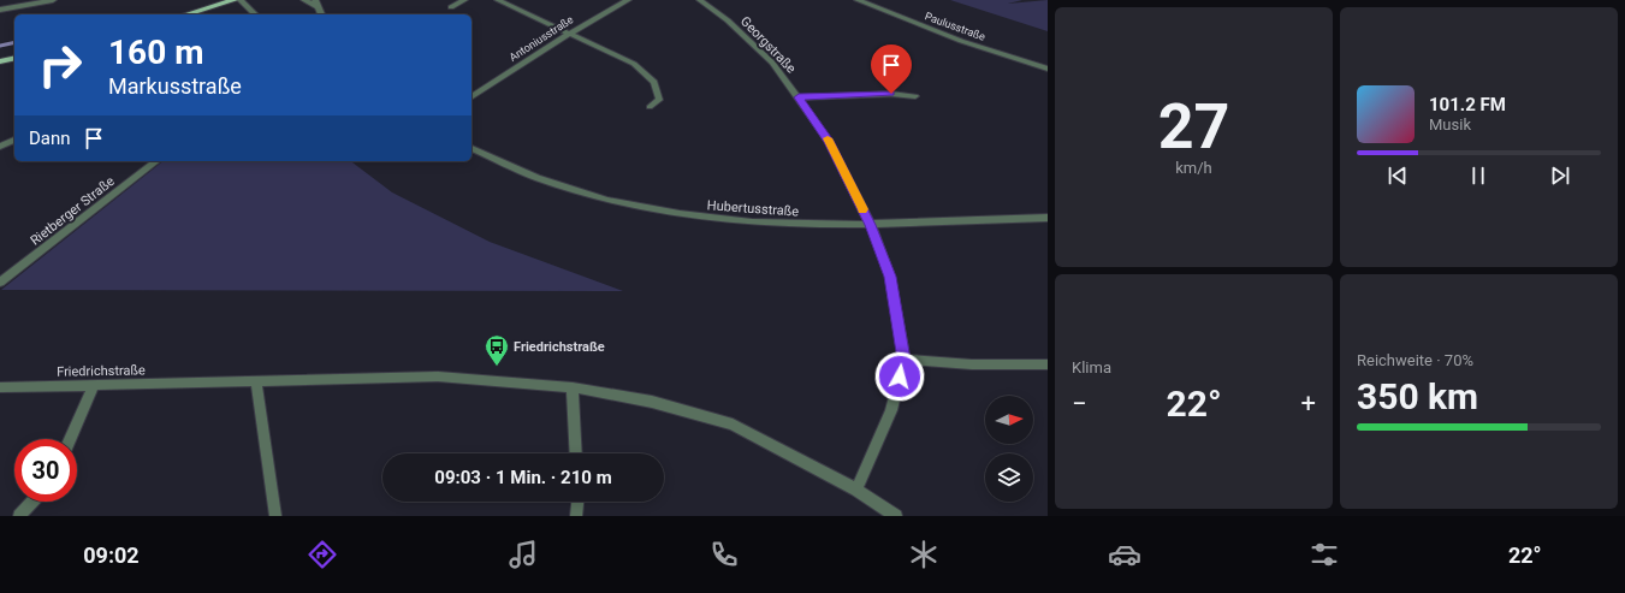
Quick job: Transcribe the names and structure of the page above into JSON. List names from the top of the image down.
{
  "streets": {
    "street": [
      "Paulusstraße",
      "Antoniusstraße",
      "Georgstraße",
      "Hubertusstraße",
      "Rietberger Straße",
      "Friedrichstraße"
    ]
  },
  "crossings": [
    ["Georgstraße", "Hubertusstraße"],
    ["Georgstraße", "Friedrichstraße"]
  ],
  "places": {
    "bus stop": ["Friedrichstraße"]
  },
  "north": "right",
  "page": {
    "tile": [
      ["27", "km/h"],
      "Klima",
      ["Reichweite · 70%", "350 km"]
    ],
    "turn": ["160 m", "Markusstraße"],
    "song": ["101.2 FM", "Musik"],
    "then": "Dann",
    "heat": ["−", "22°", "+"],
    "limit": "30",
    "trip": "09:03 · 1 Min. · 210 m",
    "tabs": ["09:02", "22°"]
  }
}
